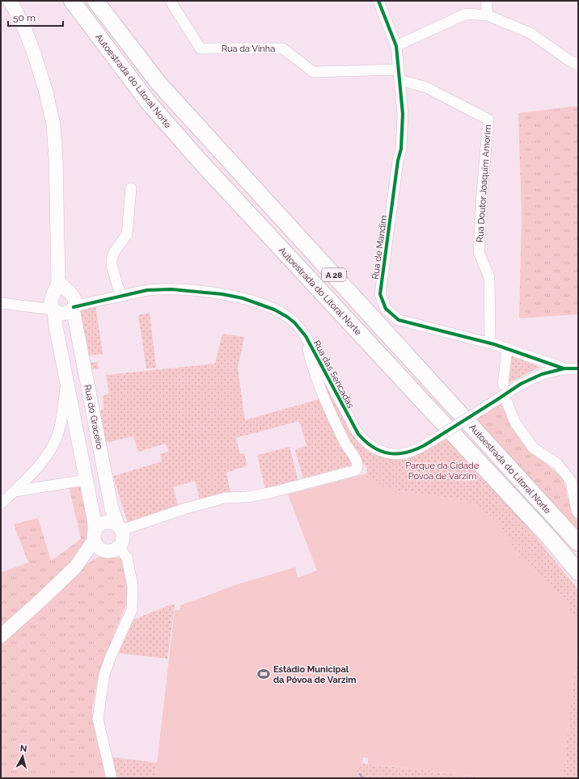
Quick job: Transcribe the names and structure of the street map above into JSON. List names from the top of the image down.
{
  "streets": {
    "highway": ["Autoestrada do Litoral Norte", "A 28"],
    "main road": ["Rua do Graceiro"],
    "street": [
      "Rua da Vinha",
      "Rua Doutor Joaquim Amorim",
      "Rua de Mandim",
      "Rua das Sencadas"
    ]
  },
  "crossings": [
    ["Rua da Vinha", "Rua de Mandim"],
    ["Rua Doutor Joaquim Amorim", "Rua de Mandim"],
    ["Rua de Mandim", "Rua das Sencadas"],
    ["Rua das Sencadas", "Rua do Graceiro"]
  ],
  "parks": ["Parque da Cidade Póvoa de Varzim"],
  "places": {
    "sports": ["Estádio Municipal da Póvoa de Varzim"]
  },
  "scale_bar": "50 m",
  "north": "top"
}
